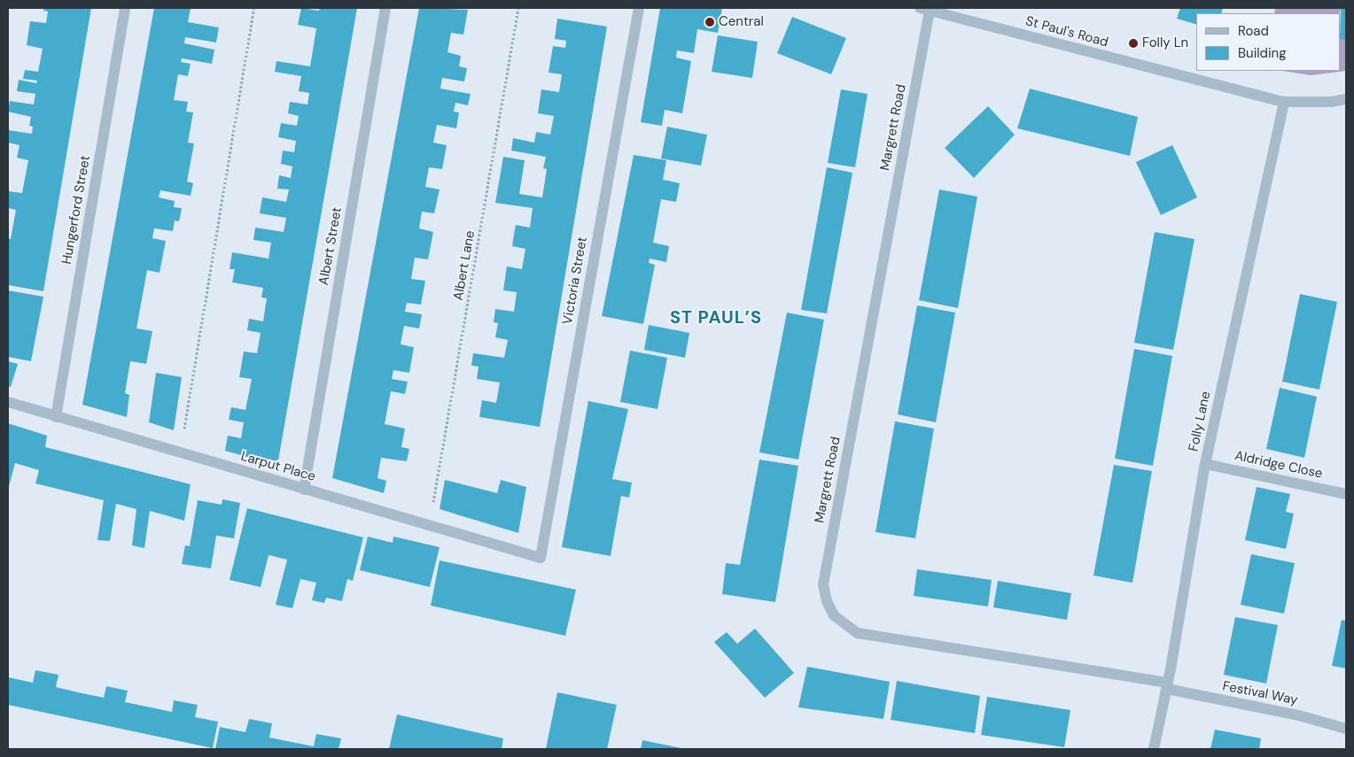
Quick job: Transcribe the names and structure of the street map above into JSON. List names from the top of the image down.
{
  "streets": {
    "street": [
      "St Paul's Road",
      "Margrett Road",
      "Hungerford Street",
      "Albert Street",
      "Victoria Street",
      "Folly Lane",
      "Aldridge Close",
      "Larput Place",
      "Festival Way"
    ],
    "path": ["Albert Lane"]
  },
  "crossings": [
    ["St Paul's Road", "Margrett Road"],
    ["St Paul's Road", "Folly Lane"],
    ["Margrett Road", "Folly Lane"],
    ["Margrett Road", "Festival Way"],
    ["Hungerford Street", "Larput Place"],
    ["Albert Street", "Larput Place"],
    ["Albert Lane", "Larput Place"],
    ["Victoria Street", "Larput Place"],
    ["Folly Lane", "Aldridge Close"],
    ["Folly Lane", "Festival Way"]
  ],
  "districts": ["ST PAUL’S"],
  "places": ["Central", "Folly Ln"],
  "legend": ["Road", "Building"]
}
